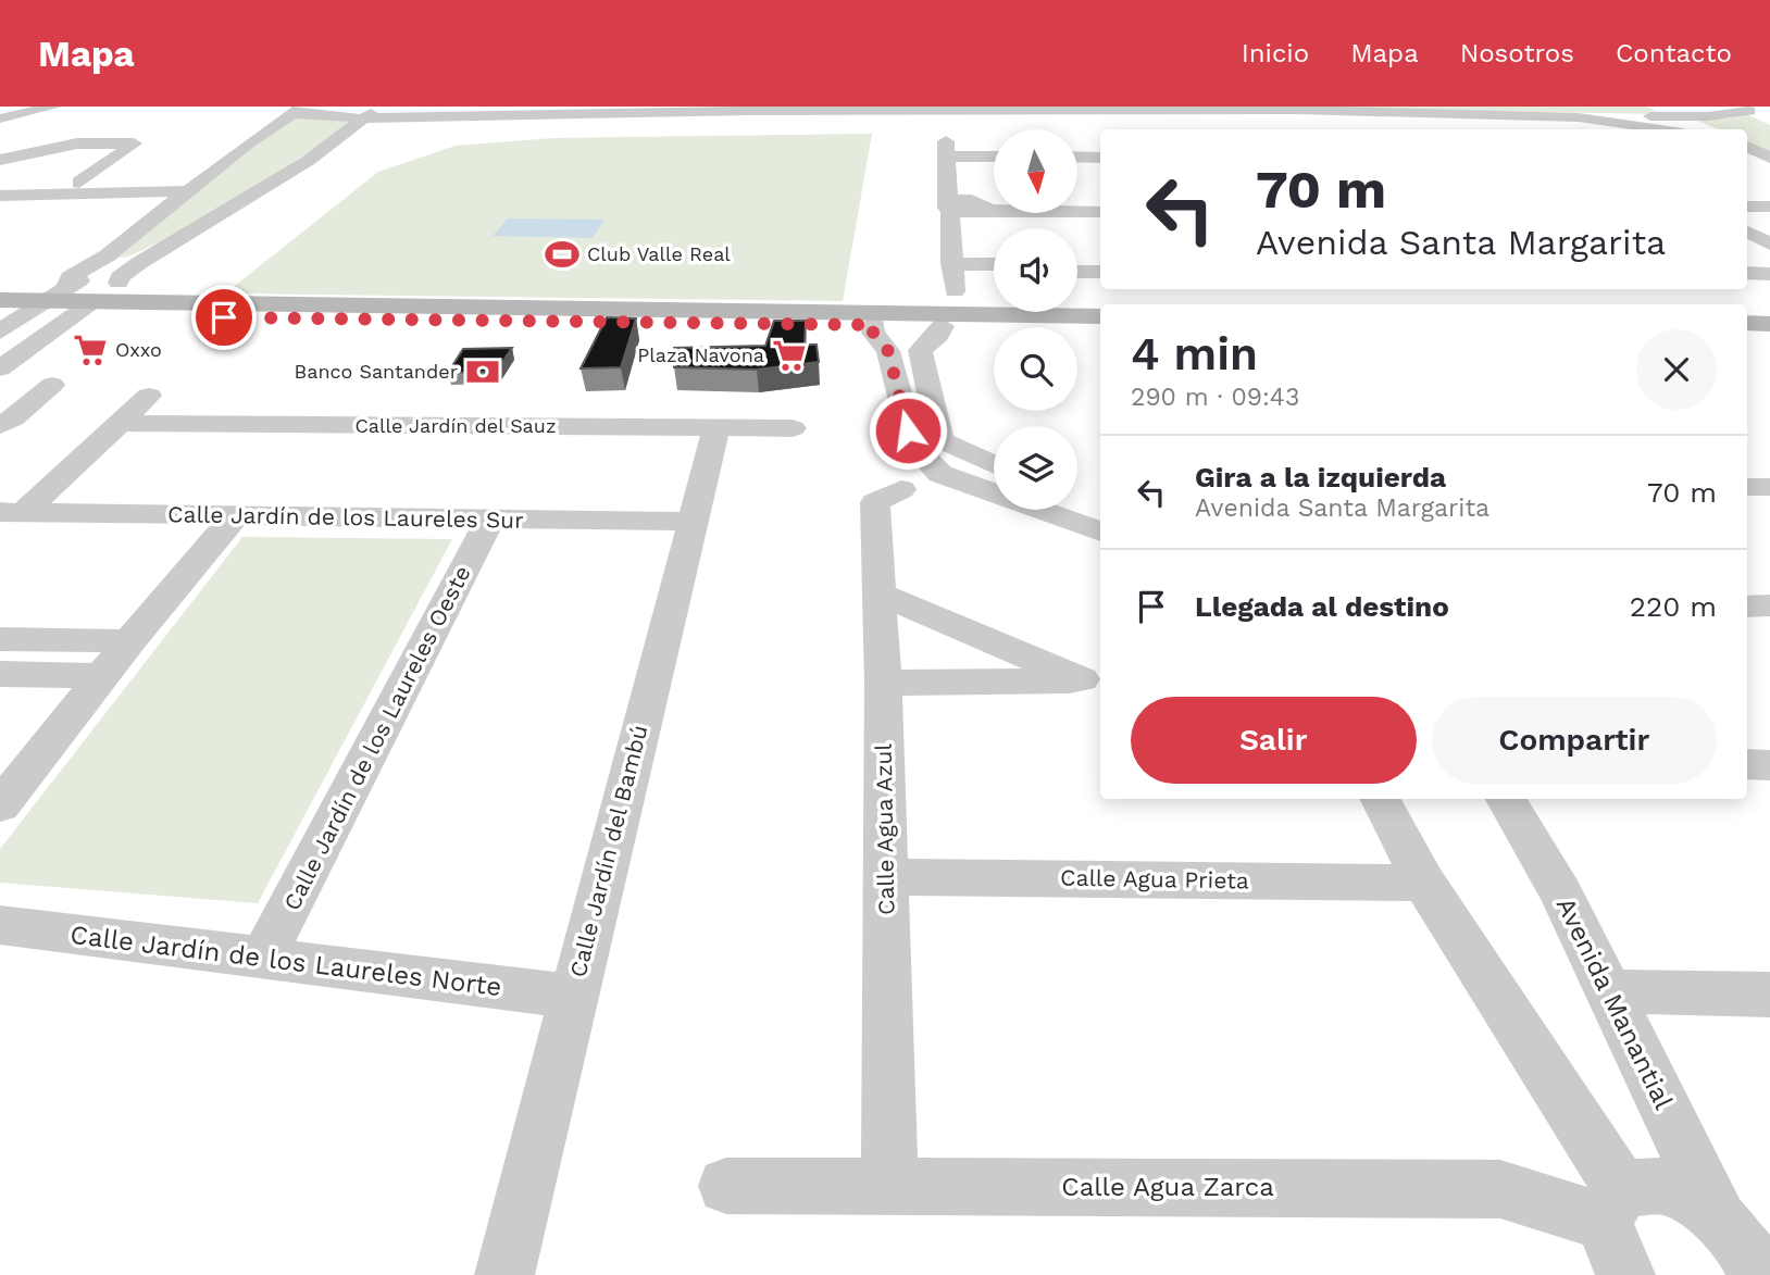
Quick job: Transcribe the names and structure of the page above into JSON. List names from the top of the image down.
{
  "streets": {
    "street": [
      "Calle Jardín del Sauz",
      "Calle Jardín de los Laureles Sur",
      "Calle Jardín de los Laureles Oeste",
      "Calle Agua Azul",
      "Calle Jardín del Bambú",
      "Calle Agua Prieta",
      "Calle Jardín de los Laureles Norte",
      "Avenida Manantial",
      "Calle Agua Zarca"
    ]
  },
  "crossings": [
    ["Calle Jardín del Sauz", "Calle Jardín del Bambú"],
    ["Calle Jardín de los Laureles Sur", "Calle Jardín de los Laureles Oeste"],
    ["Calle Jardín de los Laureles Sur", "Calle Jardín del Bambú"],
    ["Calle Jardín de los Laureles Oeste", "Calle Jardín de los Laureles Norte"],
    ["Calle Agua Azul", "Calle Agua Prieta"],
    ["Calle Agua Azul", "Calle Agua Zarca"],
    ["Calle Jardín del Bambú", "Calle Jardín de los Laureles Norte"]
  ],
  "places": {
    "sports": ["Club Valle Real"],
    "supermarket": ["Oxxo", "Plaza Navona"],
    "bank": ["Banco Santander"]
  },
  "north": "bottom",
  "page": {
    "header": "Mapa",
    "nav": [
      "Inicio",
      "Mapa",
      "Nosotros",
      "Contacto"
    ],
    "turn": ["70 m", "Avenida Santa Margarita"],
    "heading": ["4 min", "290 m · 09:43"],
    "list": [
      {
        "name": "Gira a la izquierda",
        "note": "Avenida Santa Margarita",
        "value": "70 m"
      },
      {
        "name": "Llegada al destino",
        "value": "220 m"
      }
    ],
    "buttons": ["Salir", "Compartir"]
  }
}
